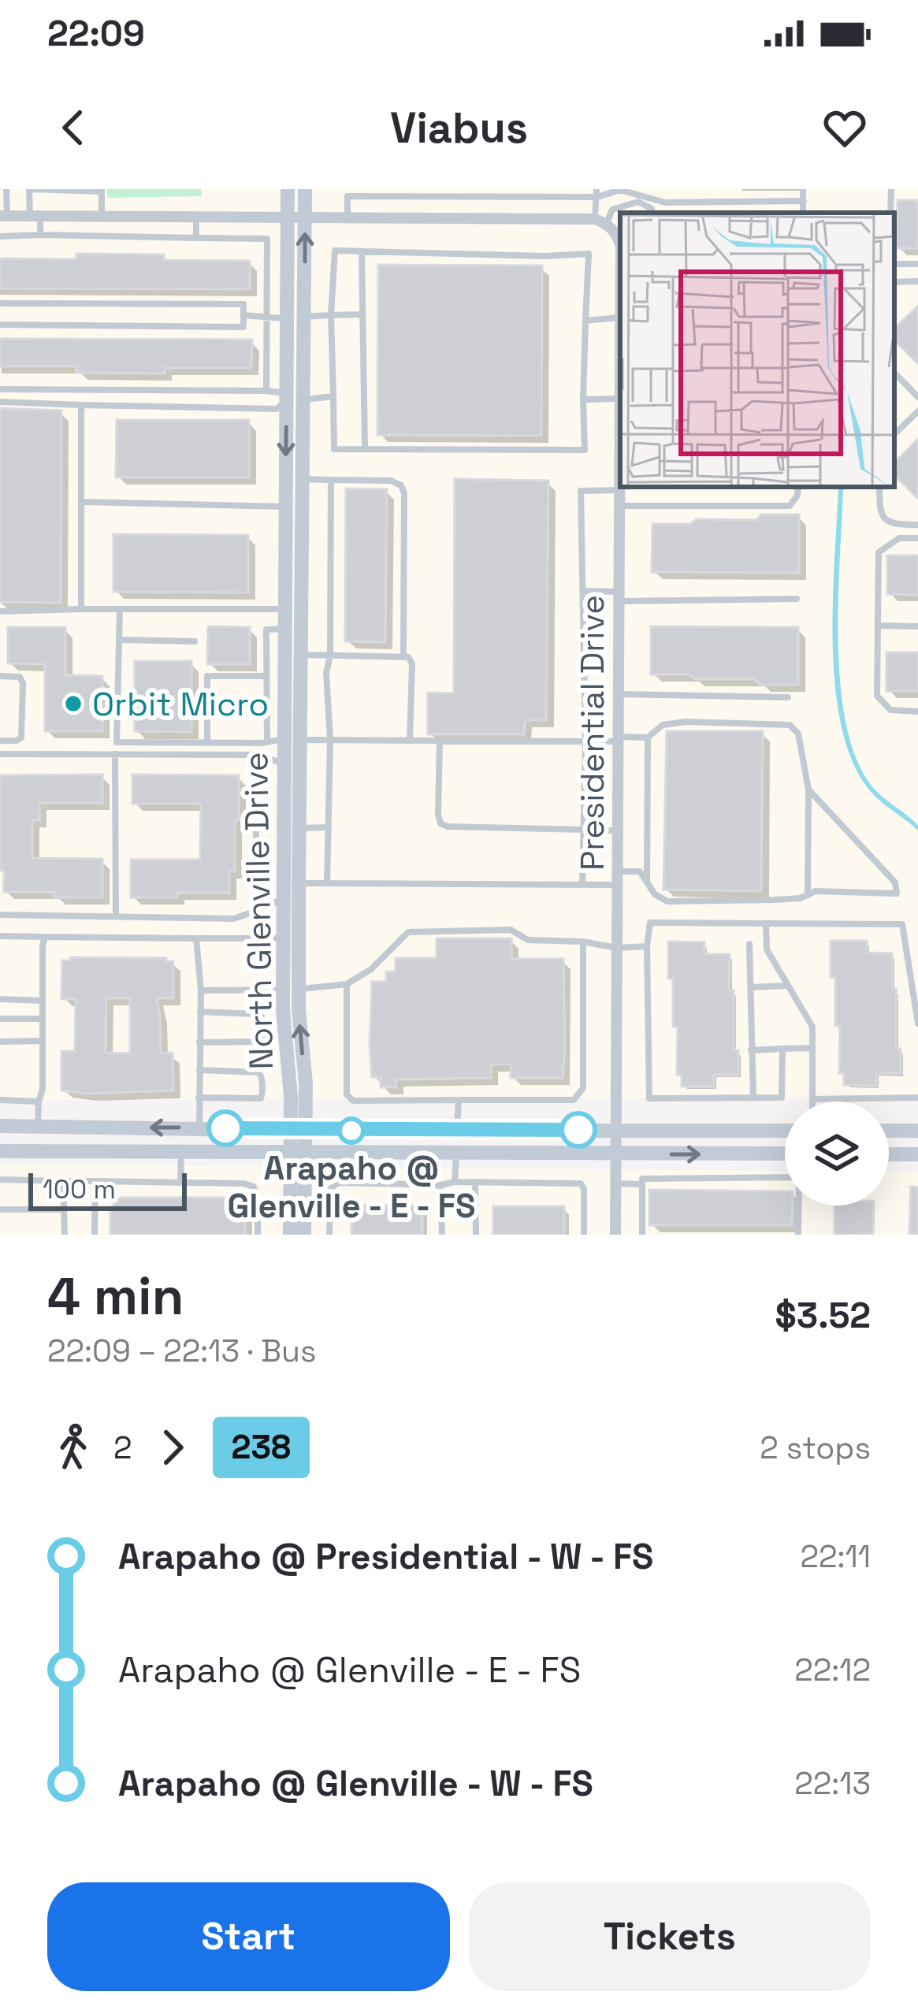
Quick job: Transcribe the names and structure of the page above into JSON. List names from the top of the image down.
{
  "streets": {
    "street": ["Presidential Drive", "North Glenville Drive"]
  },
  "places": ["Orbit Micro", "Arapaho @ Glenville - E - FS"],
  "lines": ["bus line 238"],
  "scale_bar": "100 m",
  "page": {
    "status": "22:09",
    "header": "Viabus",
    "scale": "100 m",
    "heading": ["4 min", "22:09 – 22:13 · Bus", "$3.52"],
    "legs": ["2", "238", "2 stops"],
    "list": [
      {
        "name": "Arapaho @ Presidential - W - FS",
        "value": "22:11"
      },
      {
        "name": "Arapaho @ Glenville - E - FS",
        "value": "22:12"
      },
      {
        "name": "Arapaho @ Glenville - W - FS",
        "value": "22:13"
      }
    ],
    "buttons": ["Start", "Tickets"]
  }
}
